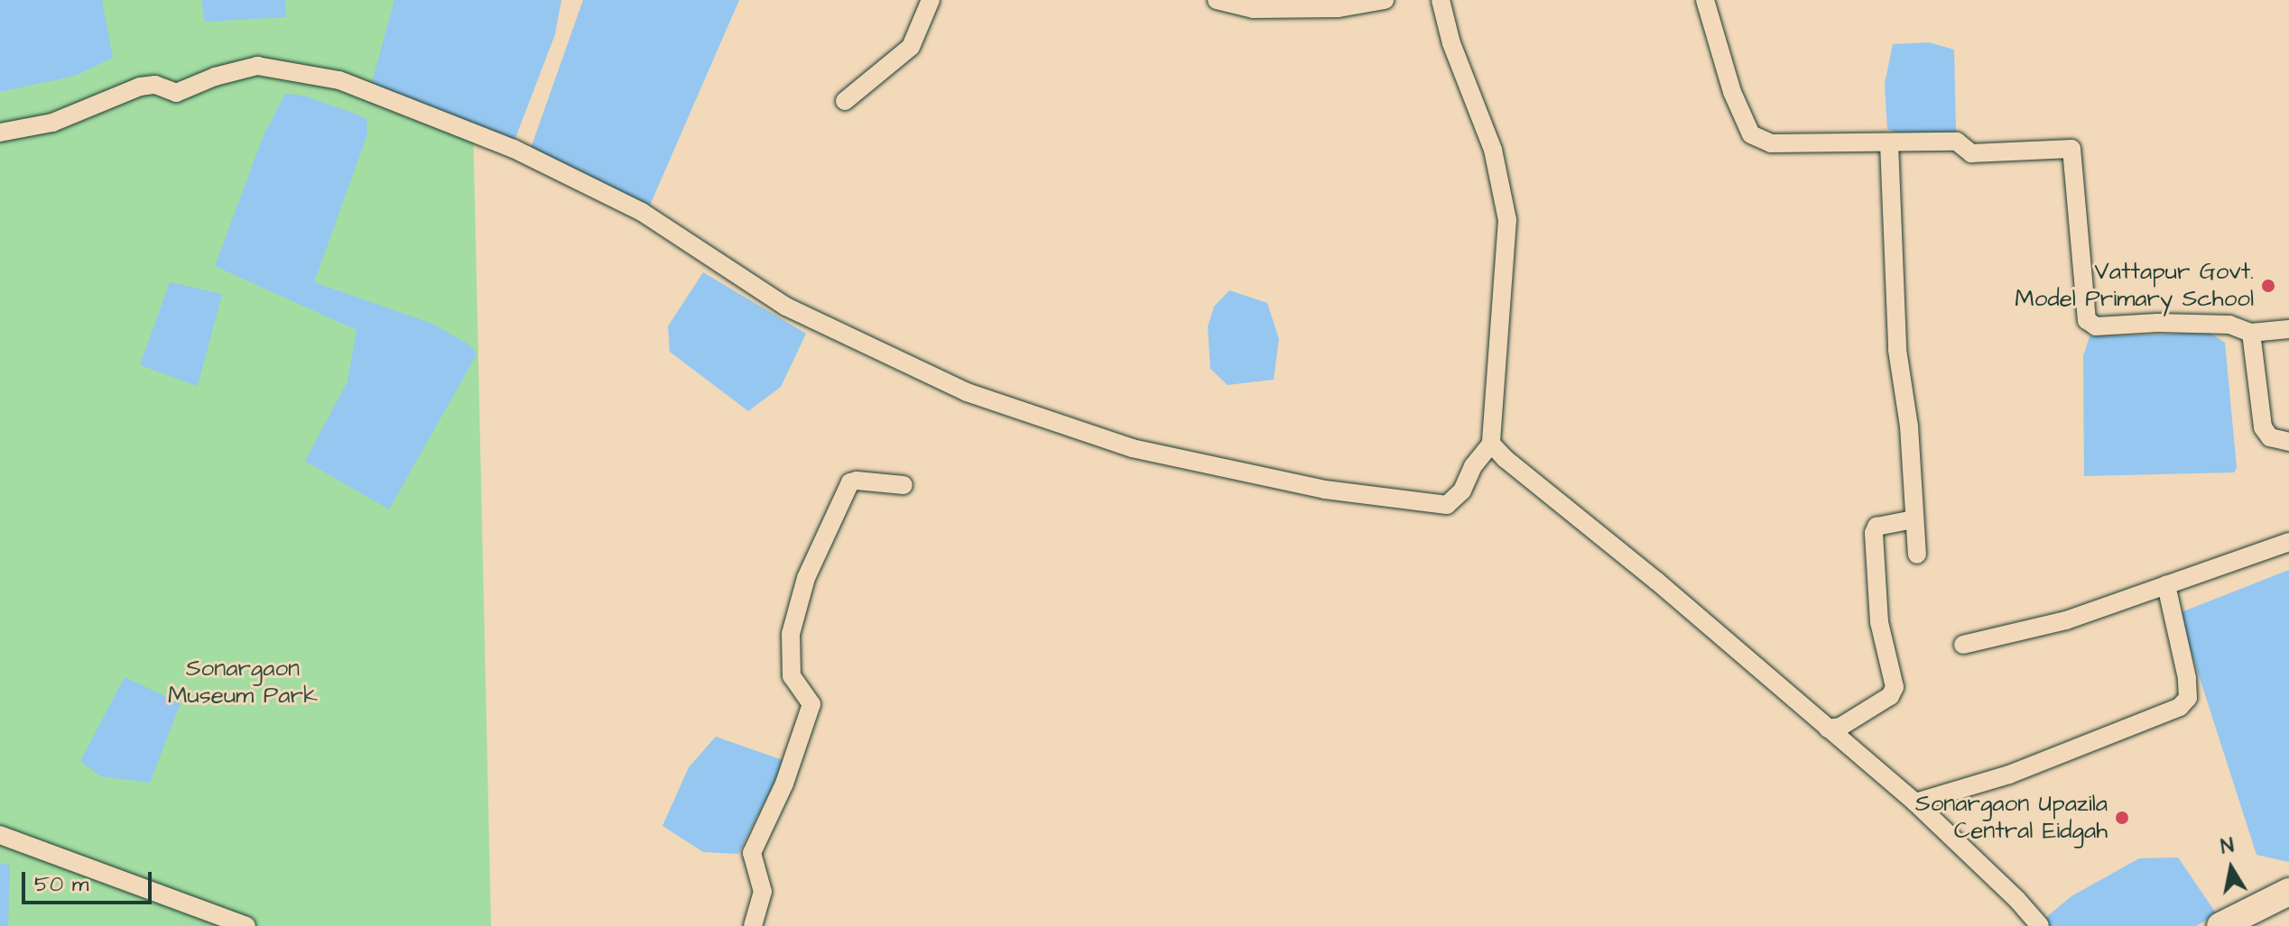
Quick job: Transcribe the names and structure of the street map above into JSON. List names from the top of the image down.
{
  "parks": ["Sonargaon Museum Park"],
  "places": ["Vattapur Govt. Model Primary School", "Sonargaon Upazila Central Eidgah"],
  "scale_bar": "50 m",
  "north": "top"
}
